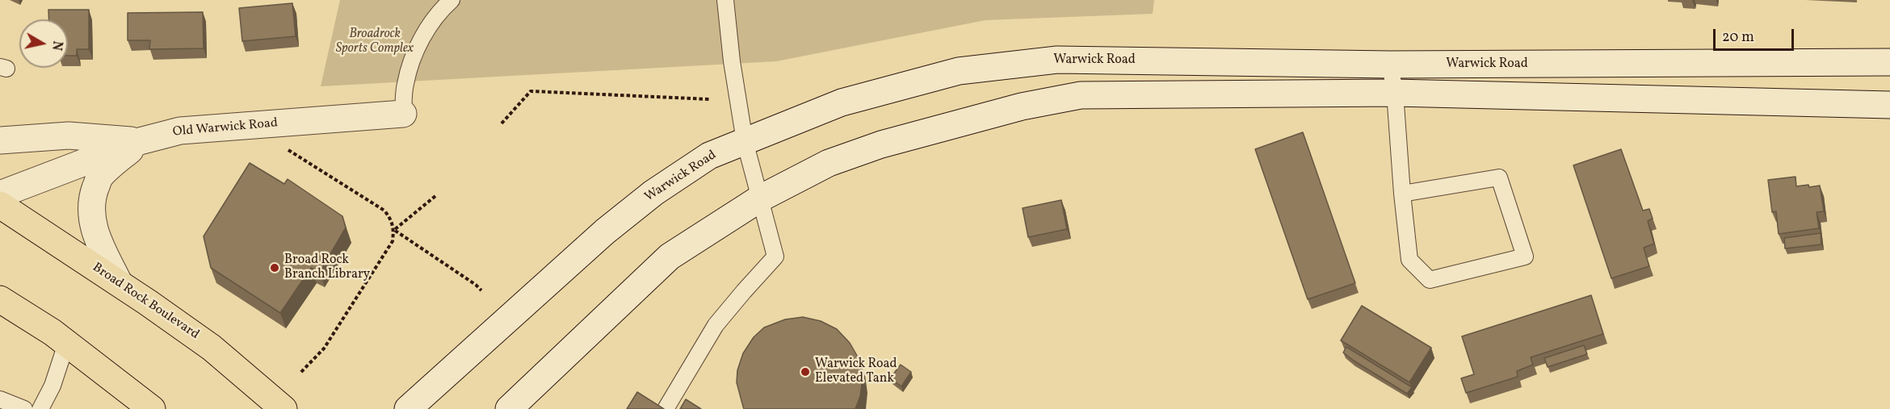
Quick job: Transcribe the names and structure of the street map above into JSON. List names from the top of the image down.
{
  "streets": {
    "main road": ["Warwick Road", "Old Warwick Road", "Broad Rock Boulevard"]
  },
  "parks": ["Broadrock Sports Complex"],
  "places": ["Broad Rock Branch Library", "Warwick Road Elevated Tank"],
  "scale_bar": "20 m",
  "north": "right"
}
